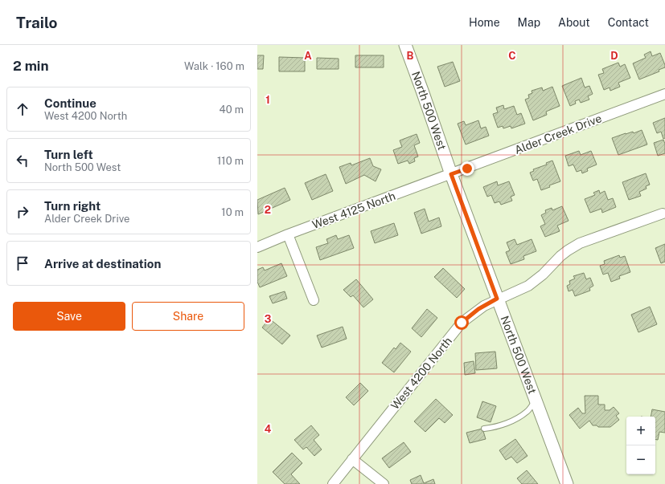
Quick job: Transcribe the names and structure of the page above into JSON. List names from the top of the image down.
{
  "streets": {
    "street": [
      "North 500 West",
      "Alder Creek Drive",
      "West 4125 North",
      "West 4200 North"
    ]
  },
  "crossings": [
    ["North 500 West", "Alder Creek Drive"],
    ["North 500 West", "West 4125 North"],
    ["North 500 West", "West 4200 North"],
    ["Alder Creek Drive", "West 4125 North"]
  ],
  "page": {
    "header": "Trailo",
    "nav": [
      "Home",
      "Map",
      "About",
      "Contact"
    ],
    "heading": ["2 min", "Walk · 160 m"],
    "list": [
      ["Continue", "West 4200 North", "40 m"],
      ["Turn left", "North 500 West", "110 m"],
      ["Turn right", "Alder Creek Drive", "10 m"],
      "Arrive at destination"
    ],
    "buttons": ["Save", "Share"],
    "map_buttons": ["+", "−"]
  },
  "grid": {
    "columns": [
      "A",
      "B",
      "C",
      "D"
    ],
    "rows": [
      "1",
      "2",
      "3",
      "4"
    ]
  }
}
